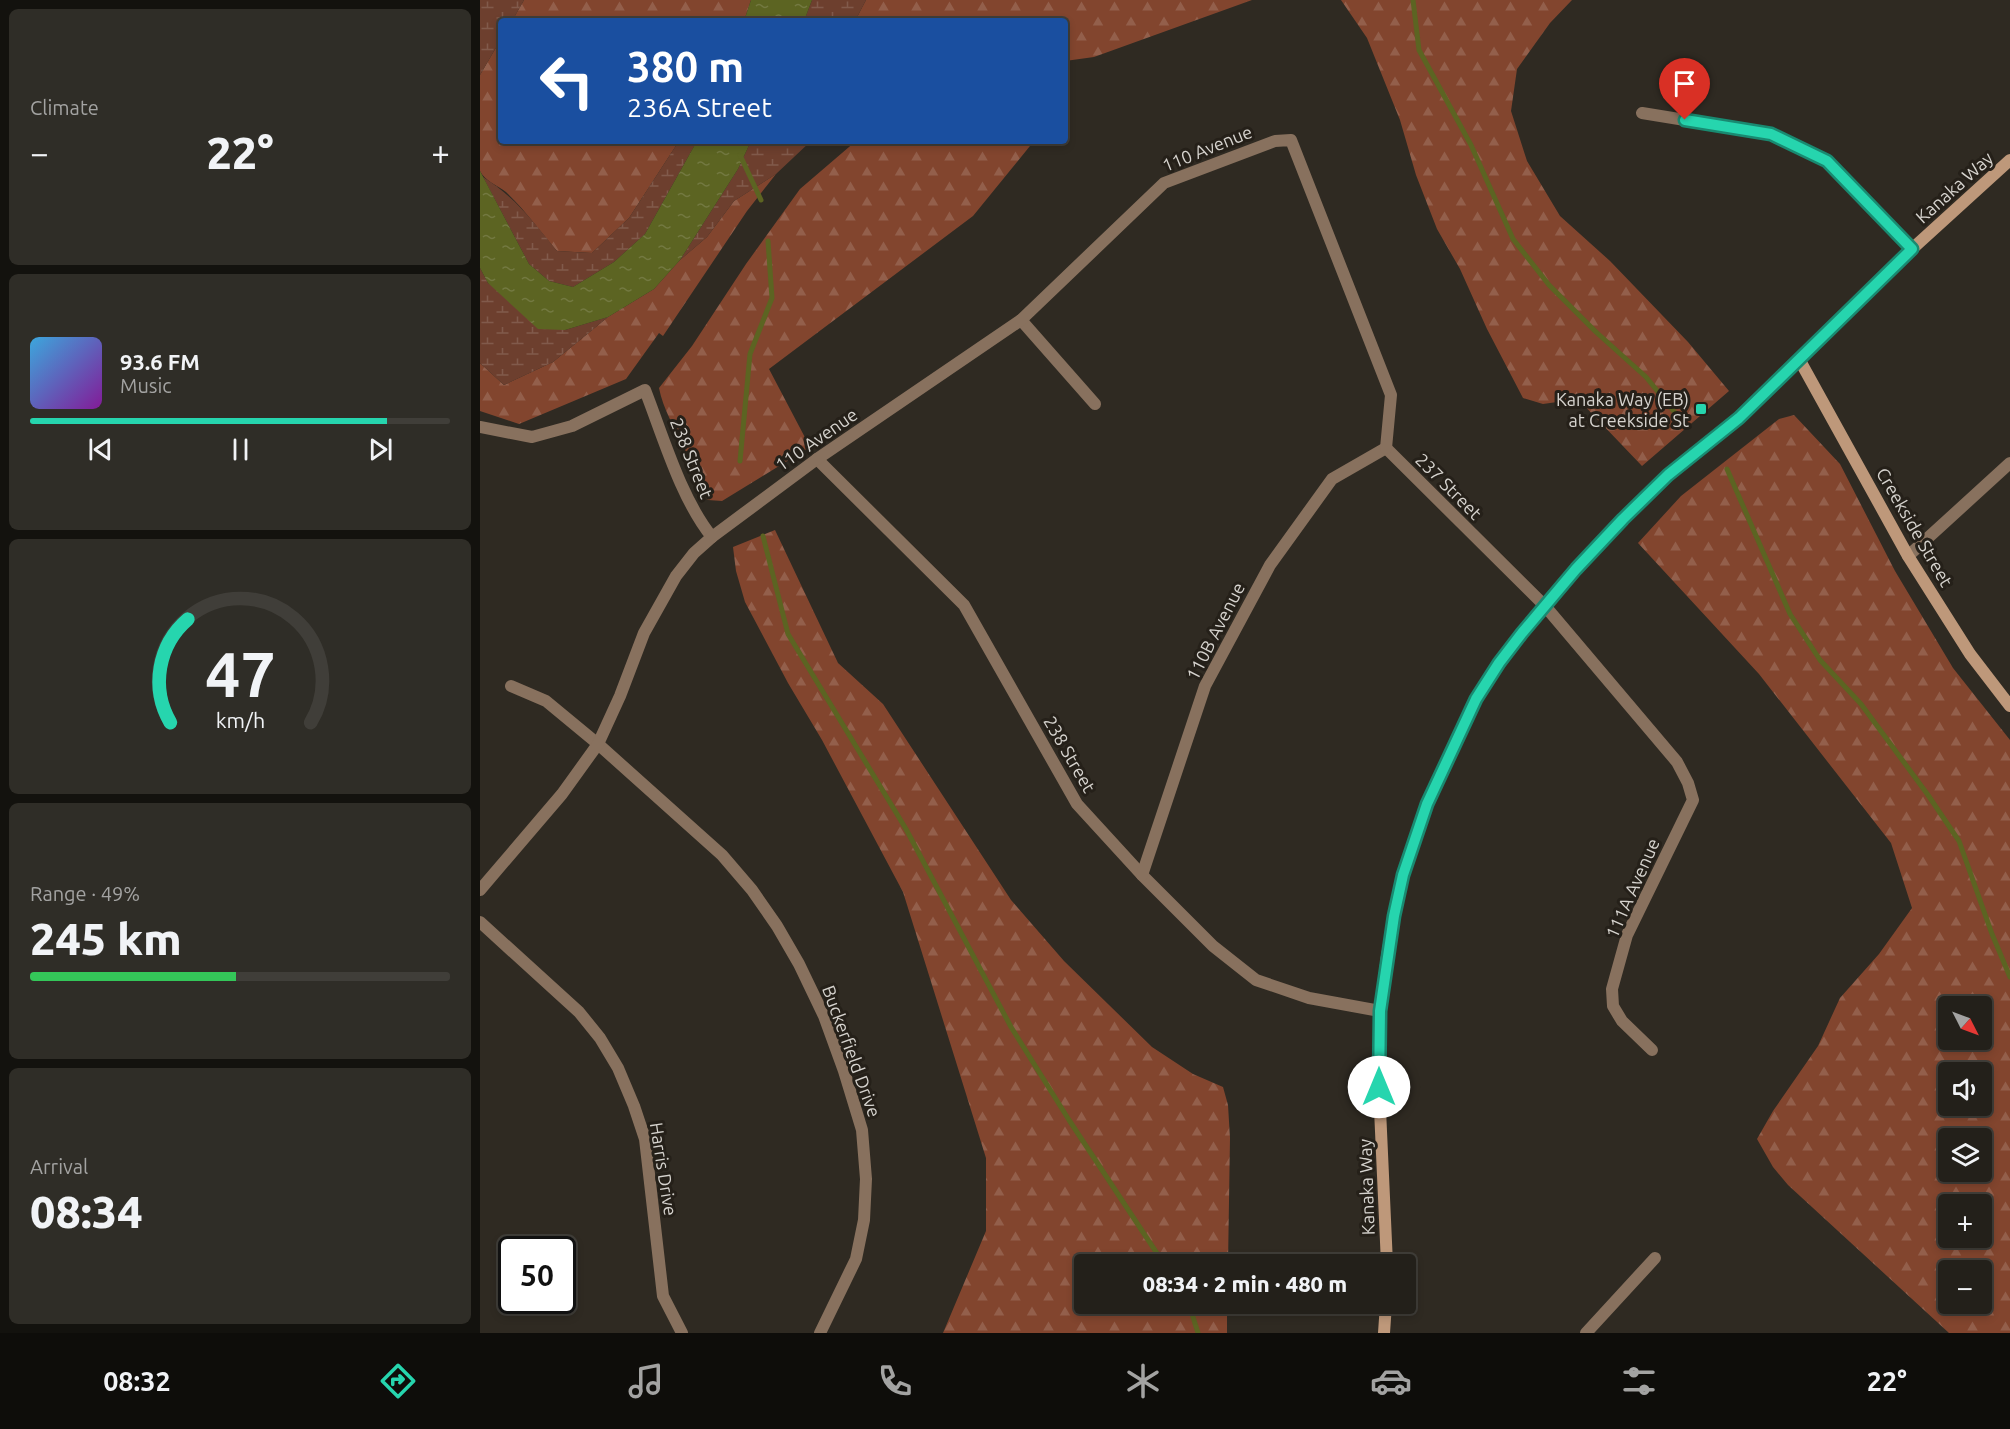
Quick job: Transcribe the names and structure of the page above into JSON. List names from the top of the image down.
{
  "streets": {
    "main road": ["Kanaka Way", "Creekside Street"],
    "street": [
      "110 Avenue",
      "238 Street",
      "237 Street",
      "110B Avenue",
      "111A Avenue",
      "Buckerfield Drive",
      "Harris Drive"
    ]
  },
  "crossings": [
    ["110 Avenue", "238 Street"],
    ["110 Avenue", "237 Street"],
    ["110 Avenue", "110B Avenue"],
    ["110 Avenue", "Buckerfield Drive"],
    ["Kanaka Way", "238 Street"],
    ["Kanaka Way", "237 Street"],
    ["Kanaka Way", "Creekside Street"],
    ["238 Street", "110B Avenue"],
    ["237 Street", "110B Avenue"],
    ["237 Street", "111A Avenue"]
  ],
  "places": {
    "transit": ["Kanaka Way (EB) at Creekside St"]
  },
  "north": "bottom right",
  "page": {
    "tile": [
      "Climate",
      ["Range · 49%", "245 km"],
      ["Arrival", "08:34"]
    ],
    "turn": ["380 m", "236A Street"],
    "heat": ["−", "22°", "+"],
    "song": ["93.6 FM", "Music"],
    "map_buttons": ["+", "−"],
    "limit": "50",
    "trip": "08:34 · 2 min · 480 m",
    "tabs": ["08:32", "22°"],
    "gauge": ["47", "km/h"]
  }
}
